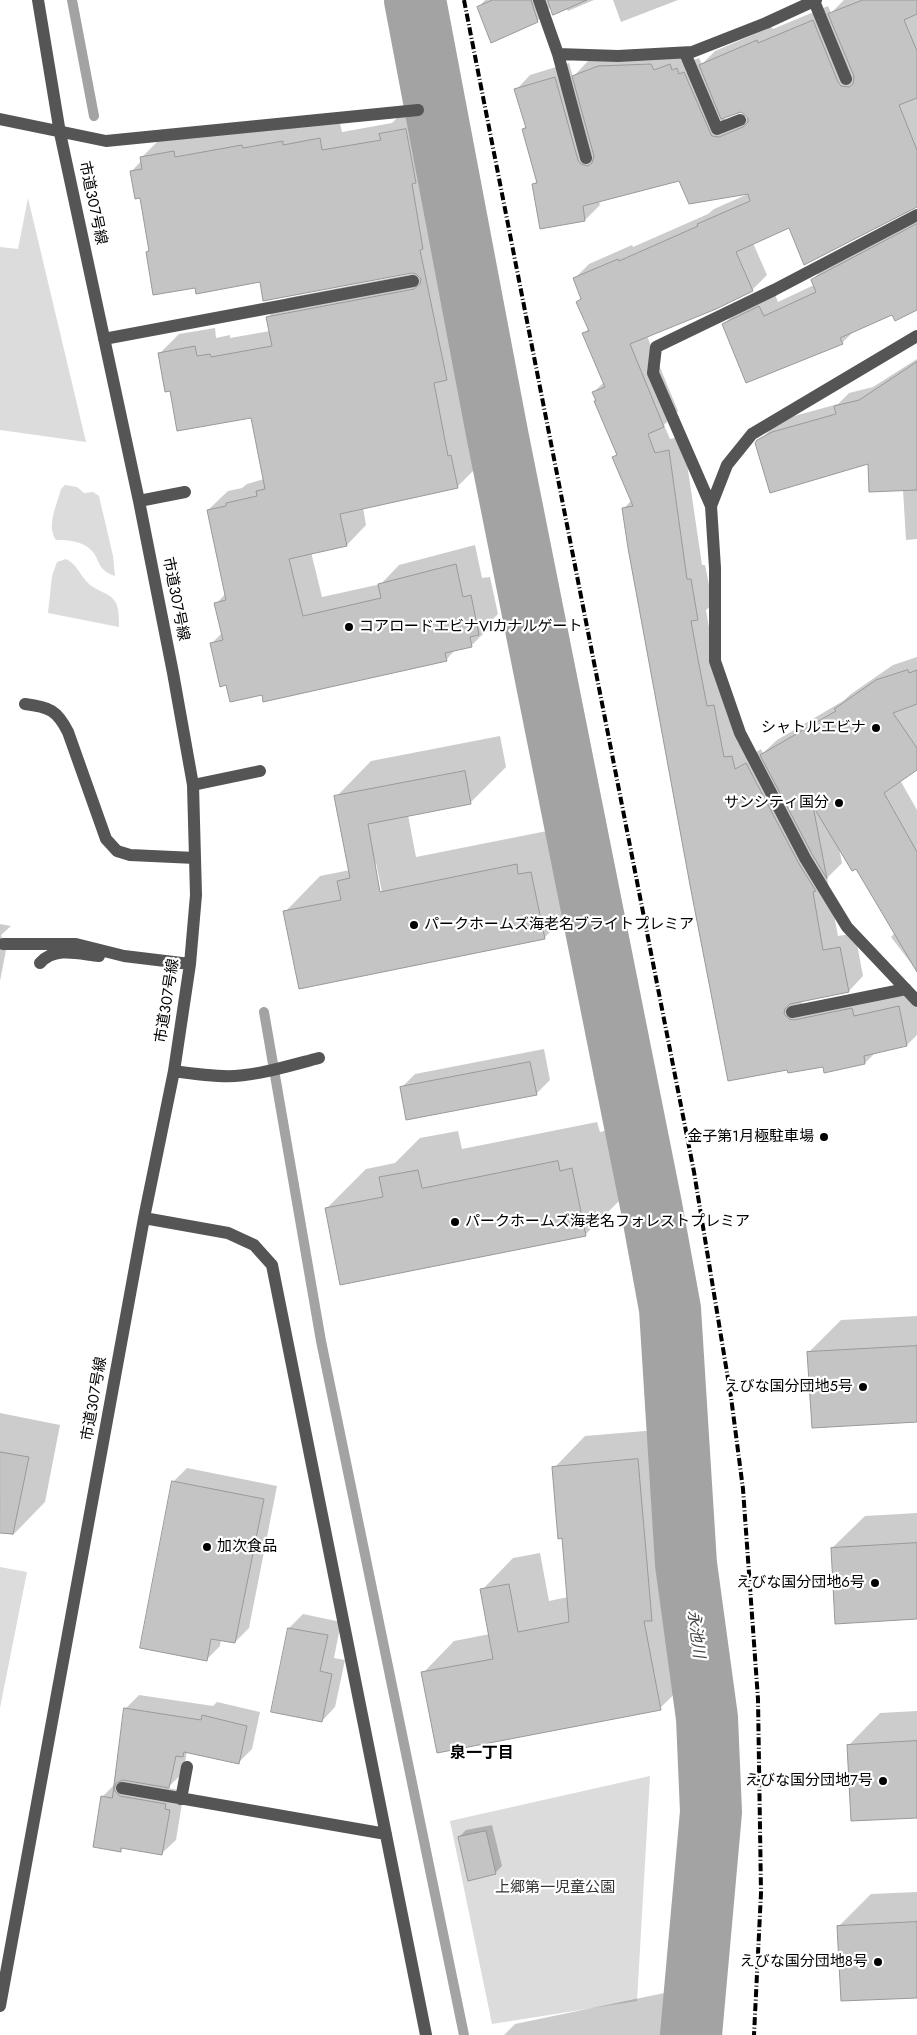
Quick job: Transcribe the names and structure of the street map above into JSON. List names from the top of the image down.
{
  "streets": {
    "street": ["市道307号線"]
  },
  "districts": ["泉一丁目"],
  "water": ["永池川"],
  "parks": ["上郷第一児童公園"],
  "places": [
    "コアロードエビナVIカナルゲート",
    "シャトルエビナ",
    "サンシティ国分",
    "パークホームズ海老名ブライトプレミア",
    "金子第1月極駐車場",
    "パークホームズ海老名フォレストプレミア",
    "えびな国分団地5号",
    "加次食品",
    "えびな国分団地6号",
    "えびな国分団地7号",
    "えびな国分団地8号"
  ]
}
